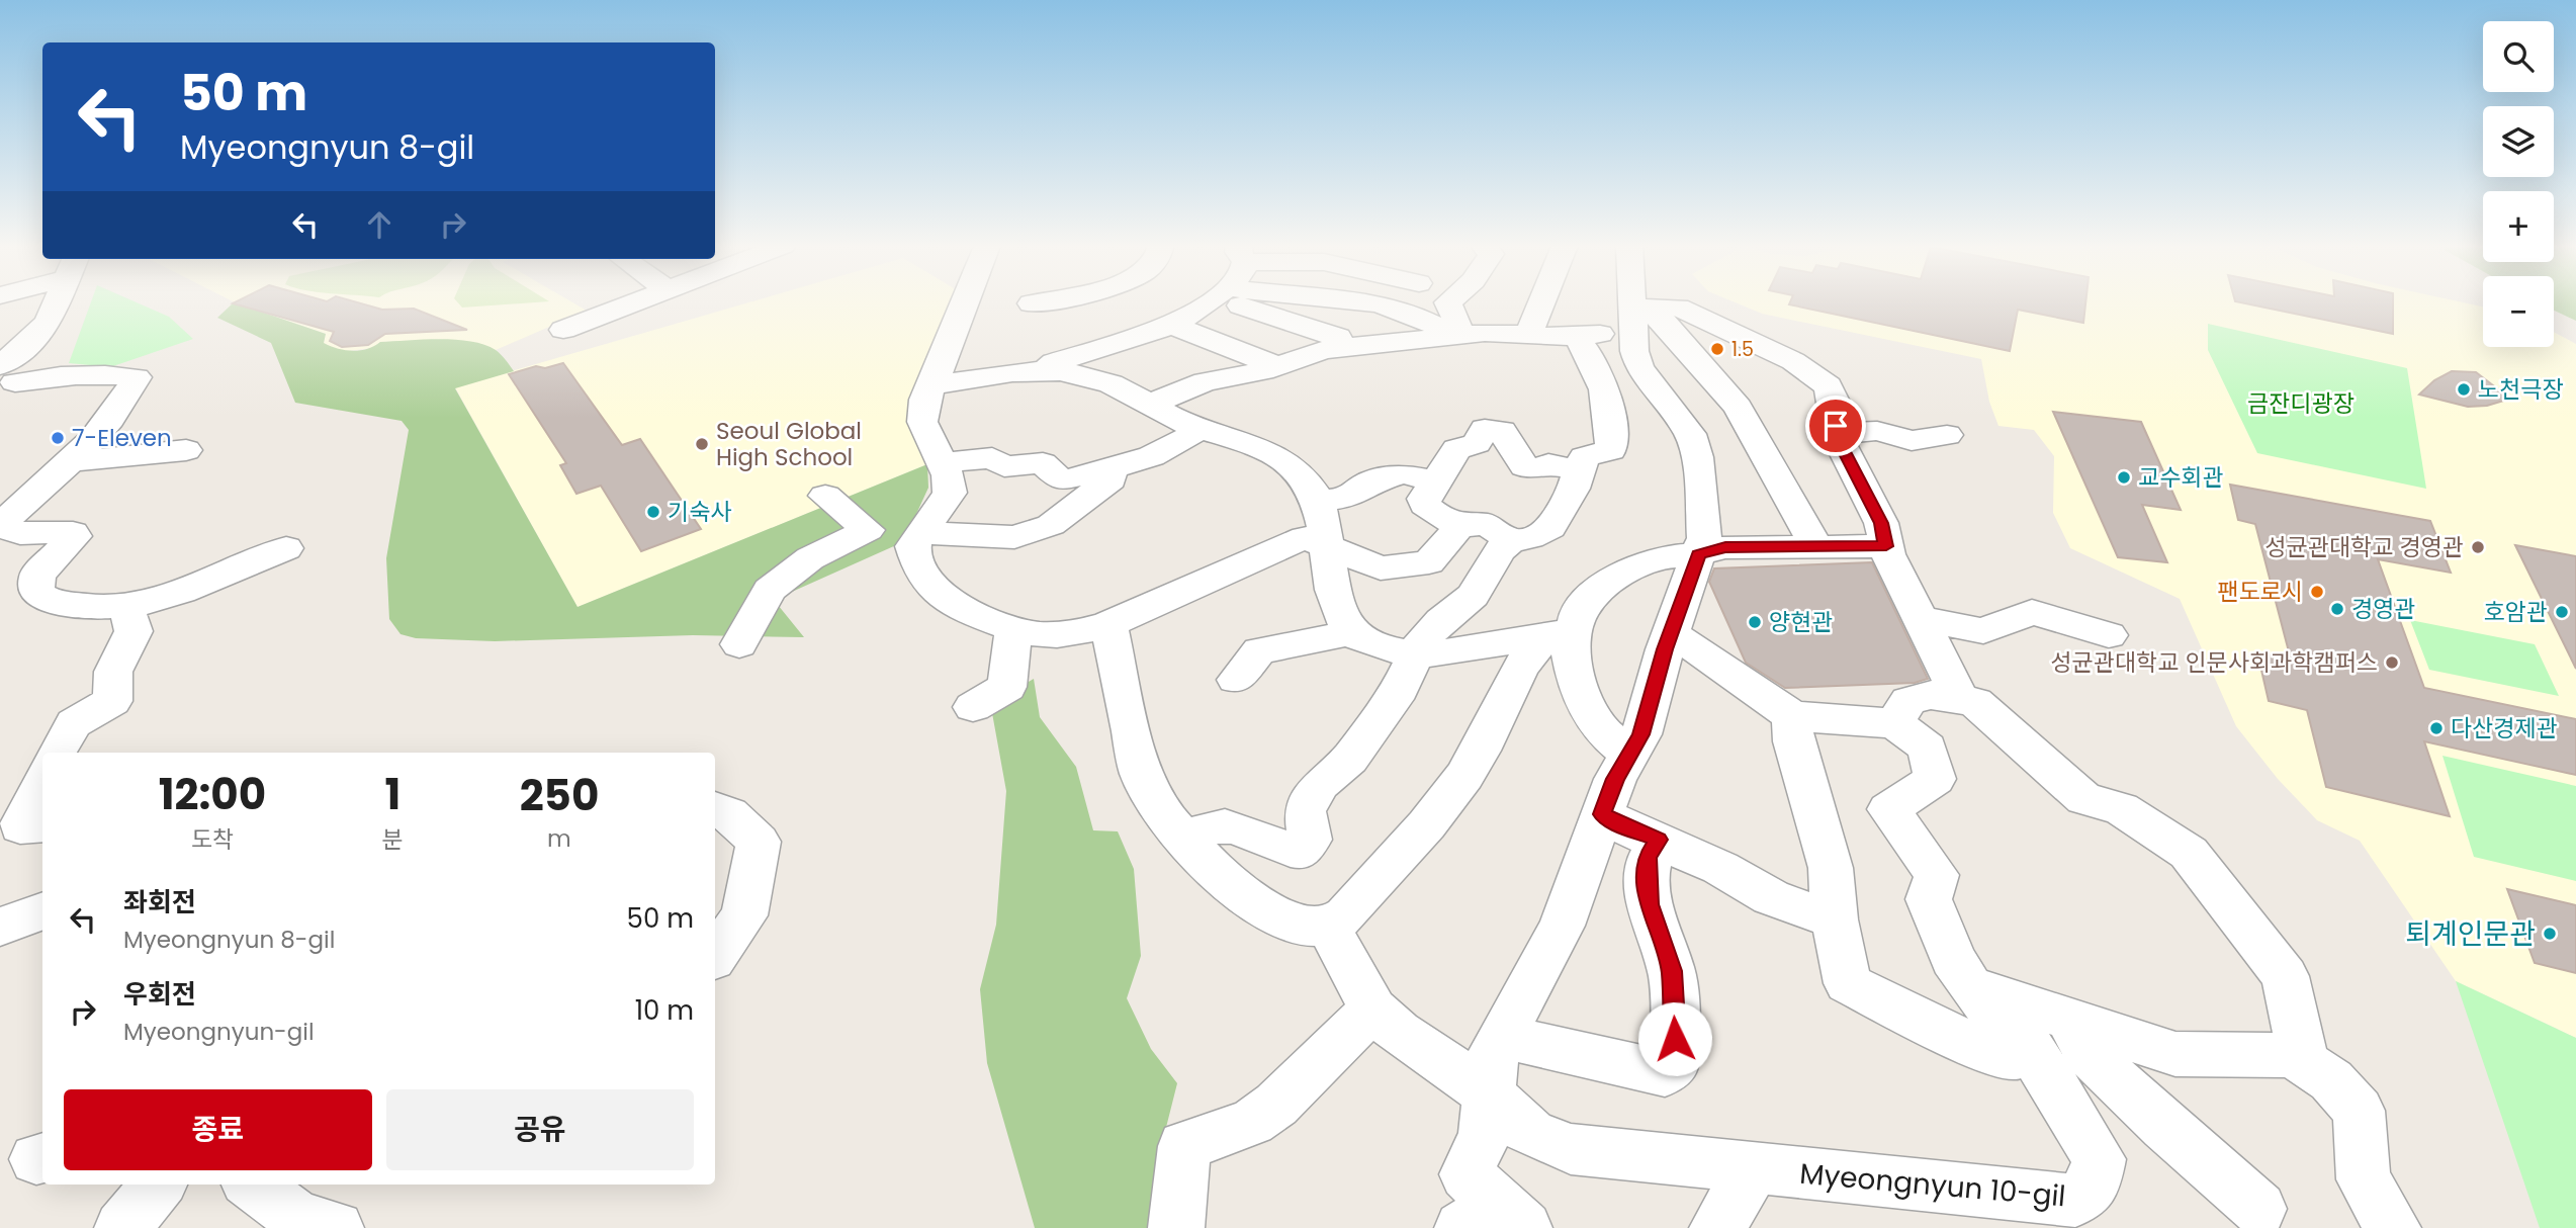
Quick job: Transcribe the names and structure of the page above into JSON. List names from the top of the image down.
{
  "streets": {
    "street": ["Myeongnyun 10-gil"]
  },
  "parks": ["금잔디광장"],
  "places": [
    "1.5",
    "노천극장",
    "7-Eleven",
    "Seoul Global High School",
    "교수회관",
    "기숙사",
    "성균관대학교 경영관",
    "팬도로시",
    "경영관",
    "호암관",
    "양현관",
    "성균관대학교 인문사회과학캠퍼스",
    "다산경제관",
    "퇴계인문관"
  ],
  "page": {
    "map_buttons": ["+", "−"],
    "turn": ["50 m", "Myeongnyun 8-gil"],
    "eta": [
      "12:00",
      "도착",
      "1",
      "분",
      "250",
      "m"
    ],
    "list": [
      {
        "name": "좌회전",
        "note": "Myeongnyun 8-gil",
        "value": "50 m"
      },
      {
        "name": "우회전",
        "note": "Myeongnyun-gil",
        "value": "10 m"
      }
    ],
    "buttons": ["종료", "공유"]
  }
}
